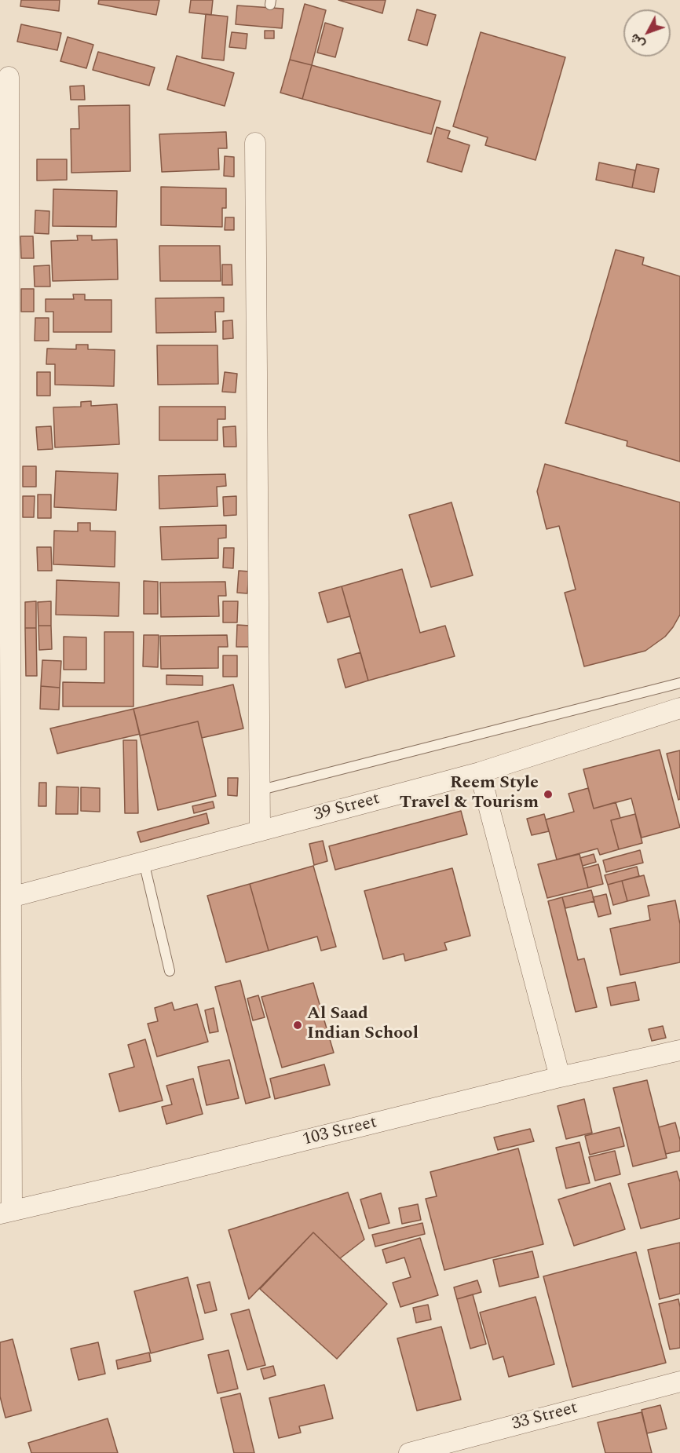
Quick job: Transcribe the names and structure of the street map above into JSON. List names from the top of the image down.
{
  "streets": {
    "street": ["39 Street", "103 Street", "33 Street"]
  },
  "places": ["Reem Style Travel & Tourism", "Al Saad Indian School"],
  "north": "bottom left"
}
